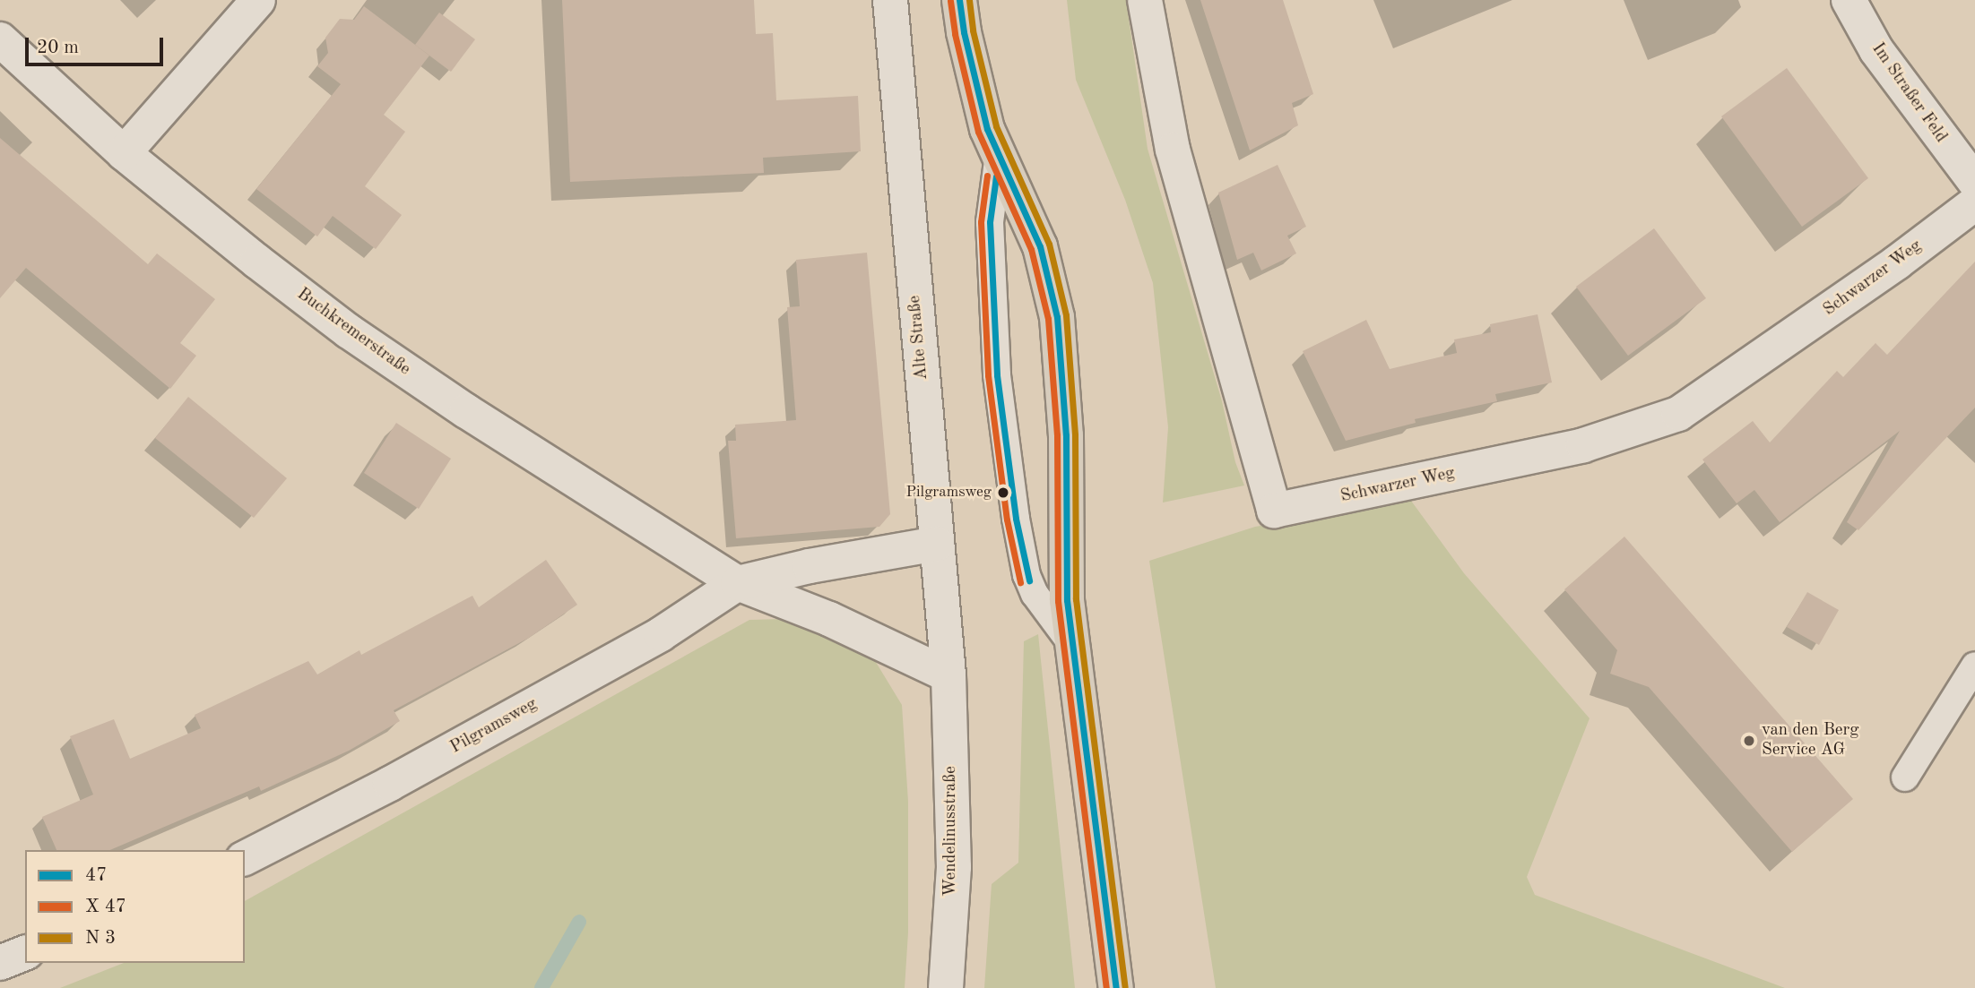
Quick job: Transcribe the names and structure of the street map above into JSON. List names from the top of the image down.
{
  "streets": {
    "street": [
      "Im Straßer Feld",
      "Schwarzer Weg",
      "Buchkremerstraße",
      "Alte Straße",
      "Pilgramsweg",
      "Wendelinusstraße"
    ]
  },
  "crossings": [
    ["Buchkremerstraße", "Pilgramsweg"],
    ["Alte Straße", "Pilgramsweg"],
    ["Alte Straße", "Wendelinusstraße"]
  ],
  "places": ["Pilgramsweg", "van den Berg Service AG"],
  "lines": ["transit line 47"],
  "legend": ["47", "X 47", "N 3"],
  "scale_bar": "20 m"
}
